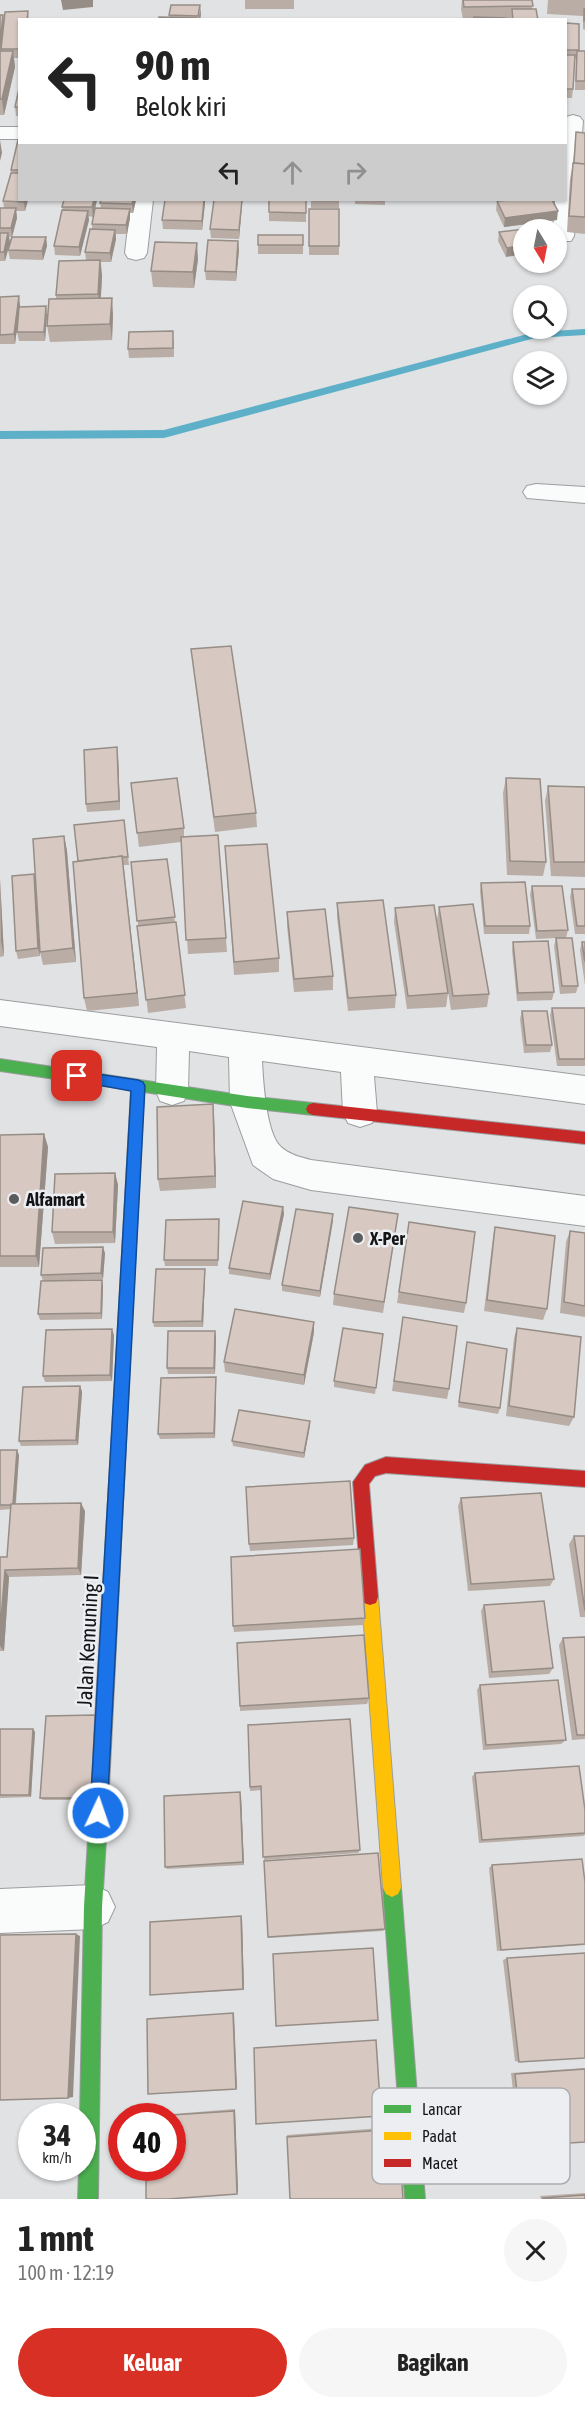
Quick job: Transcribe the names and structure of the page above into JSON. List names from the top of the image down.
{
  "streets": {
    "street": ["Jalan Kemuning I"]
  },
  "places": ["Alfamart", "X-Per"],
  "legend": ["Lancar", "Padat", "Macet"],
  "north": "bottom",
  "page": {
    "turn": ["90 m", "Belok kiri"],
    "speed": "34 km/h",
    "limit": "40",
    "heading": ["1 mnt", "100 m · 12:19"],
    "buttons": ["Keluar", "Bagikan"]
  }
}
